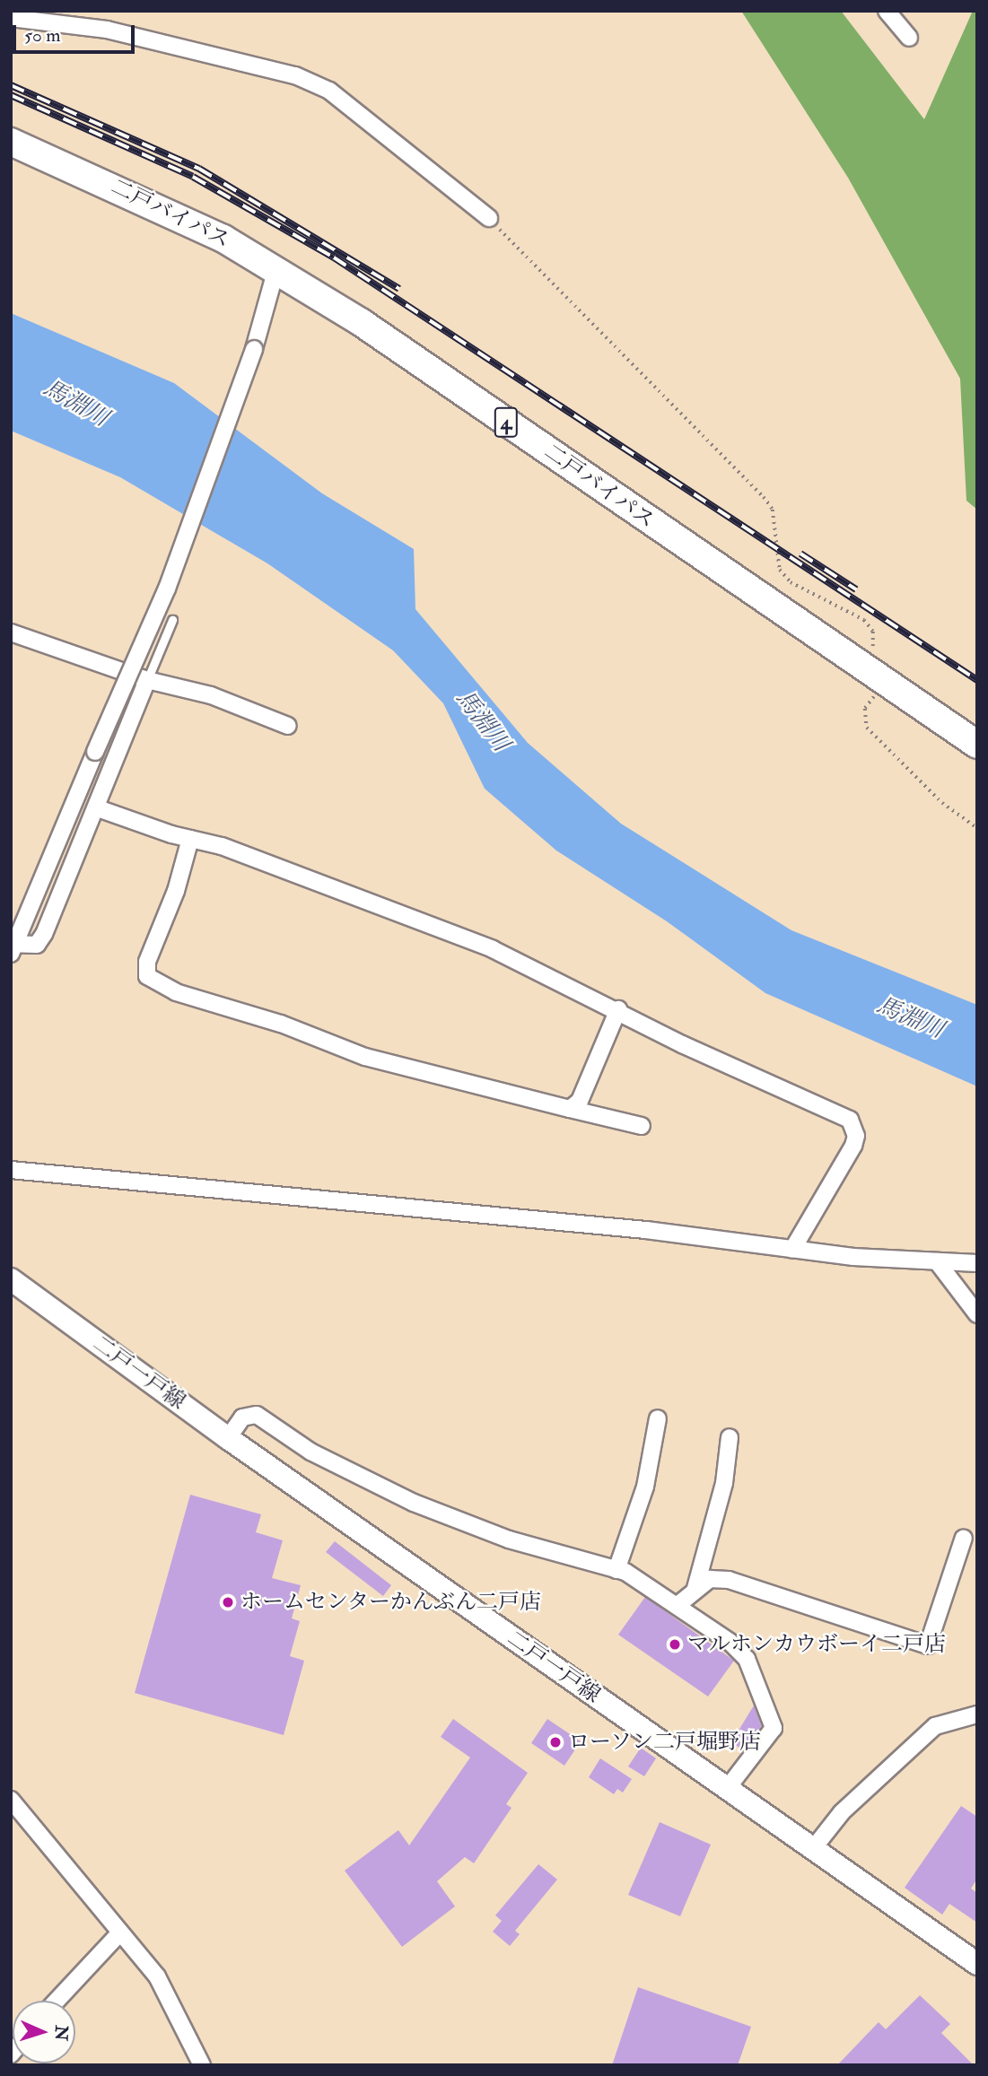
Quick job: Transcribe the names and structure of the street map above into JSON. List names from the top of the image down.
{
  "streets": {
    "highway": ["二戸バイパス", "4"],
    "main road": ["二戸一戸線"]
  },
  "water": ["馬淵川"],
  "places": ["ホームセンターかんぶん二戸店", "マルホンカウボーイ二戸店", "ローソン二戸堀野店"],
  "scale_bar": "50 m",
  "north": "right"
}
